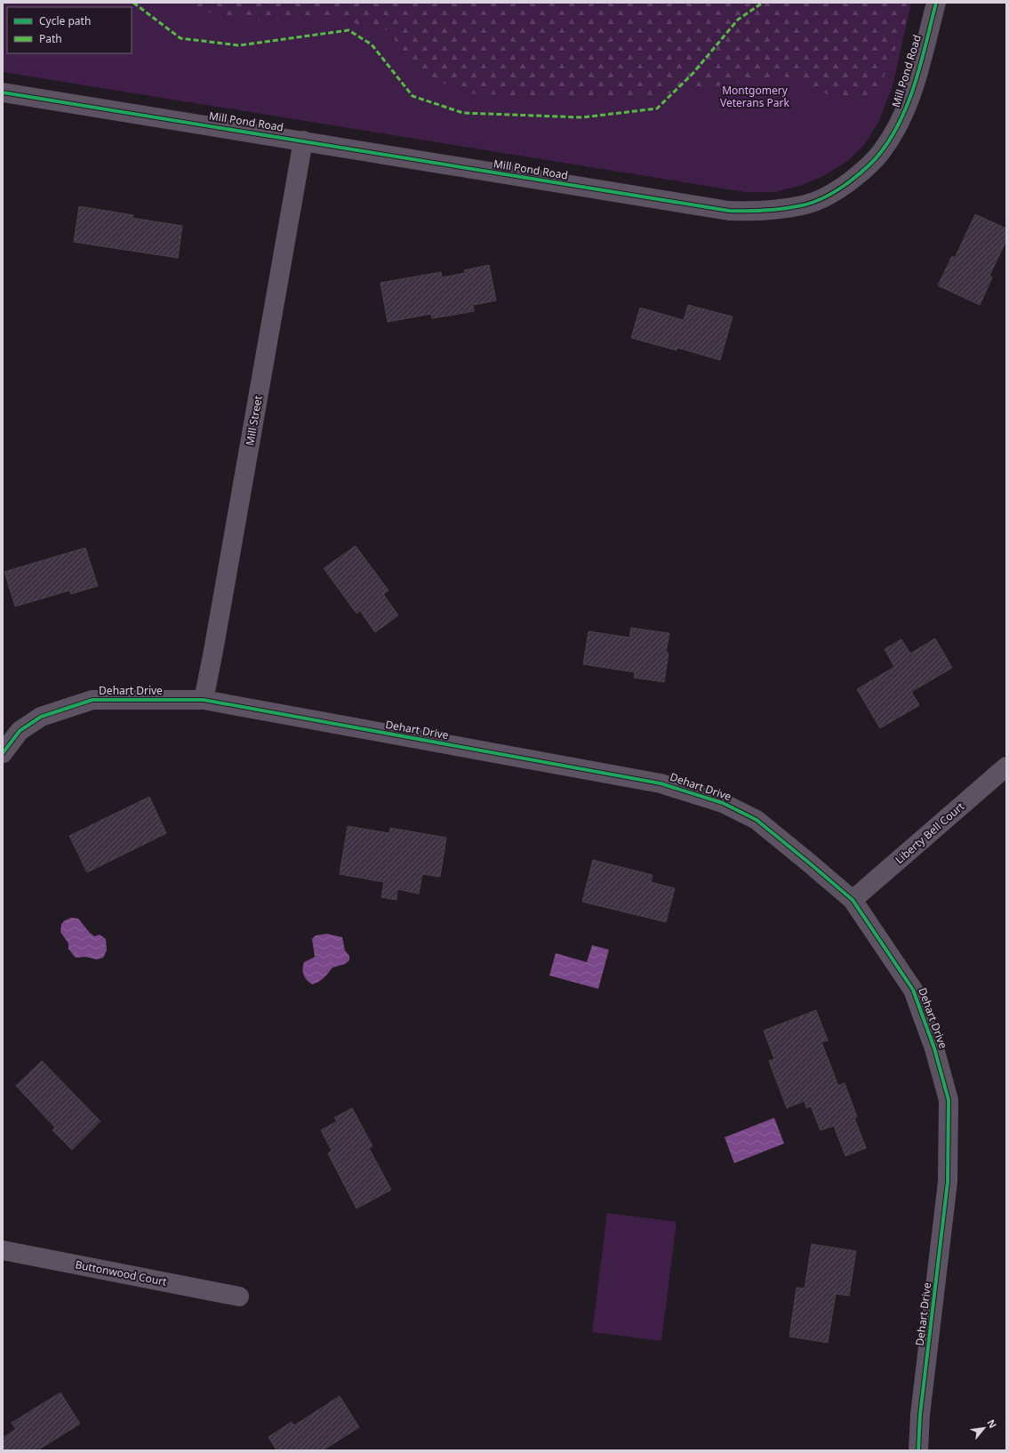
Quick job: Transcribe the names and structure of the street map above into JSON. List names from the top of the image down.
{
  "streets": {
    "street": [
      "Mill Pond Road",
      "Mill Street",
      "Dehart Drive",
      "Liberty Bell Court",
      "Buttonwood Court"
    ]
  },
  "crossings": [
    ["Mill Pond Road", "Mill Street"],
    ["Mill Street", "Dehart Drive"],
    ["Dehart Drive", "Liberty Bell Court"]
  ],
  "parks": ["Montgomery Veterans Park"],
  "legend": ["Cycle path", "Path"],
  "north": "top right"
}
